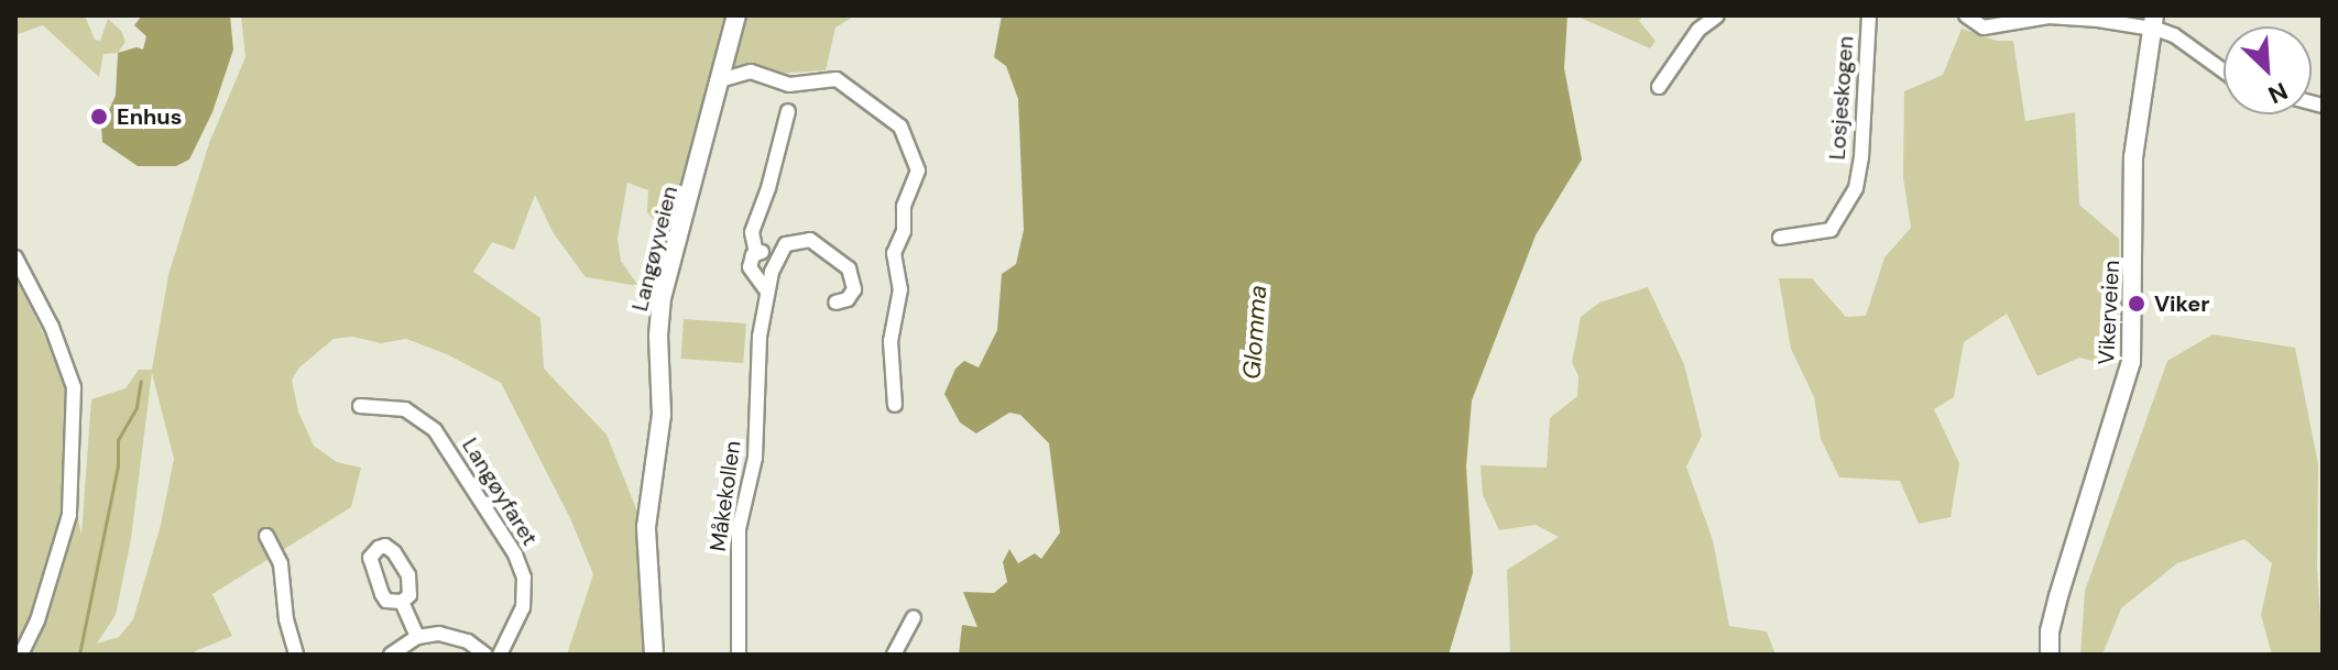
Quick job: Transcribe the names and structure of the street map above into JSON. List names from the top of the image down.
{
  "streets": {
    "main road": ["Langøyveien", "Vikerveien"],
    "street": ["Losjeskogen", "Langøyfaret", "Måkekollen"]
  },
  "water": ["Glomma"],
  "places": ["Enhus", "Viker"],
  "north": "bottom right"
}
